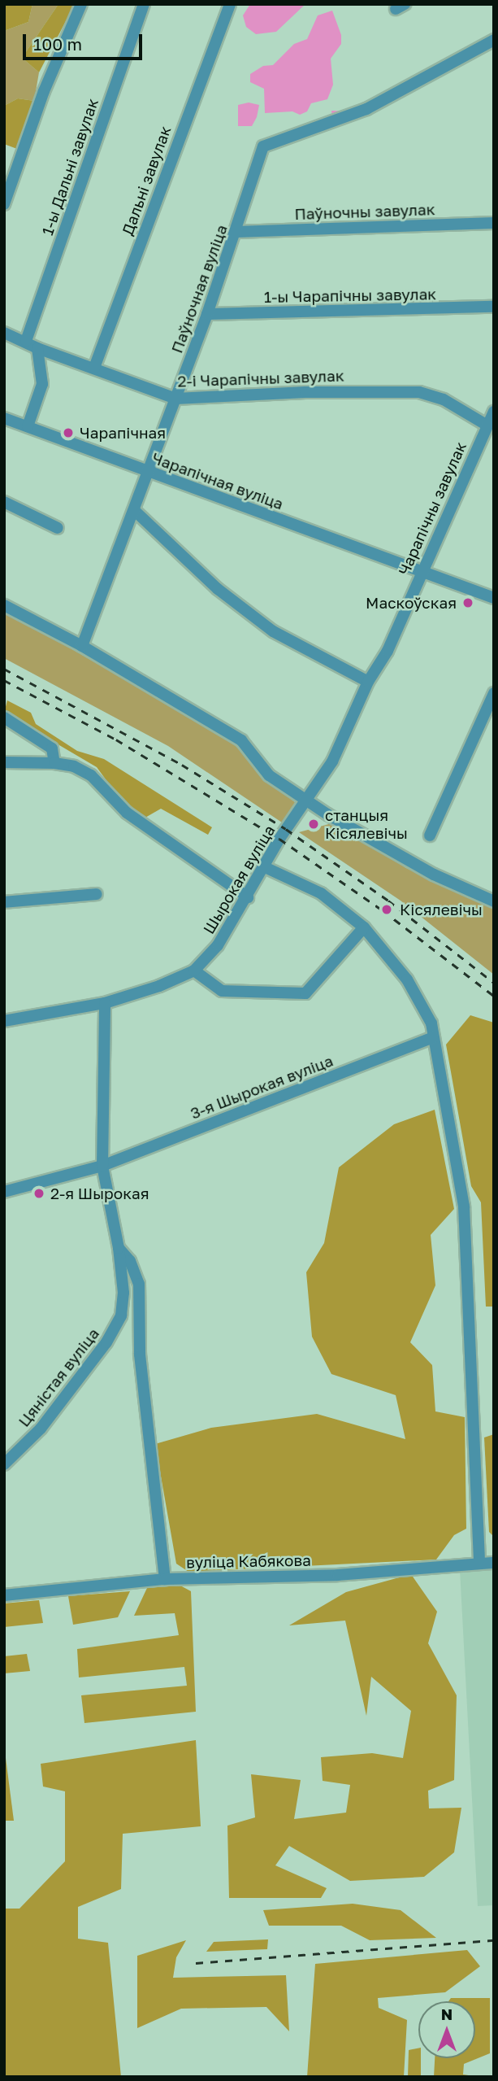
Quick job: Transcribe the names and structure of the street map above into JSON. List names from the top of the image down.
{
  "streets": {
    "street": [
      "1-ы Дальні завулак",
      "Дальні завулак",
      "Паўночны завулак",
      "Паўночная вуліца",
      "1-ы Чарапічны завулак",
      "2-і Чарапічны завулак",
      "Чарапічная вуліца",
      "Чарапічны завулак",
      "Шырокая вуліца",
      "3-я Шырокая вуліца",
      "Цяністая вуліца",
      "вуліца Кабякова"
    ]
  },
  "crossings": [
    ["1-ы Дальні завулак", "2-і Чарапічны завулак"],
    ["Дальні завулак", "2-і Чарапічны завулак"],
    ["Паўночны завулак", "Паўночная вуліца"],
    ["Паўночная вуліца", "1-ы Чарапічны завулак"],
    ["Паўночная вуліца", "2-і Чарапічны завулак"],
    ["Паўночная вуліца", "Чарапічная вуліца"],
    ["2-і Чарапічны завулак", "Чарапічны завулак"],
    ["Чарапічная вуліца", "Чарапічны завулак"],
    ["Чарапічны завулак", "Шырокая вуліца"],
    ["Шырокая вуліца", "Цяністая вуліца"],
    ["3-я Шырокая вуліца", "Цяністая вуліца"]
  ],
  "places": [
    "Чарапічная",
    "Маскоўская",
    "станцыя Кісялевічы",
    "Кісялевічы",
    "2-я Шырокая"
  ],
  "scale_bar": "100 m",
  "north": "top"
}
